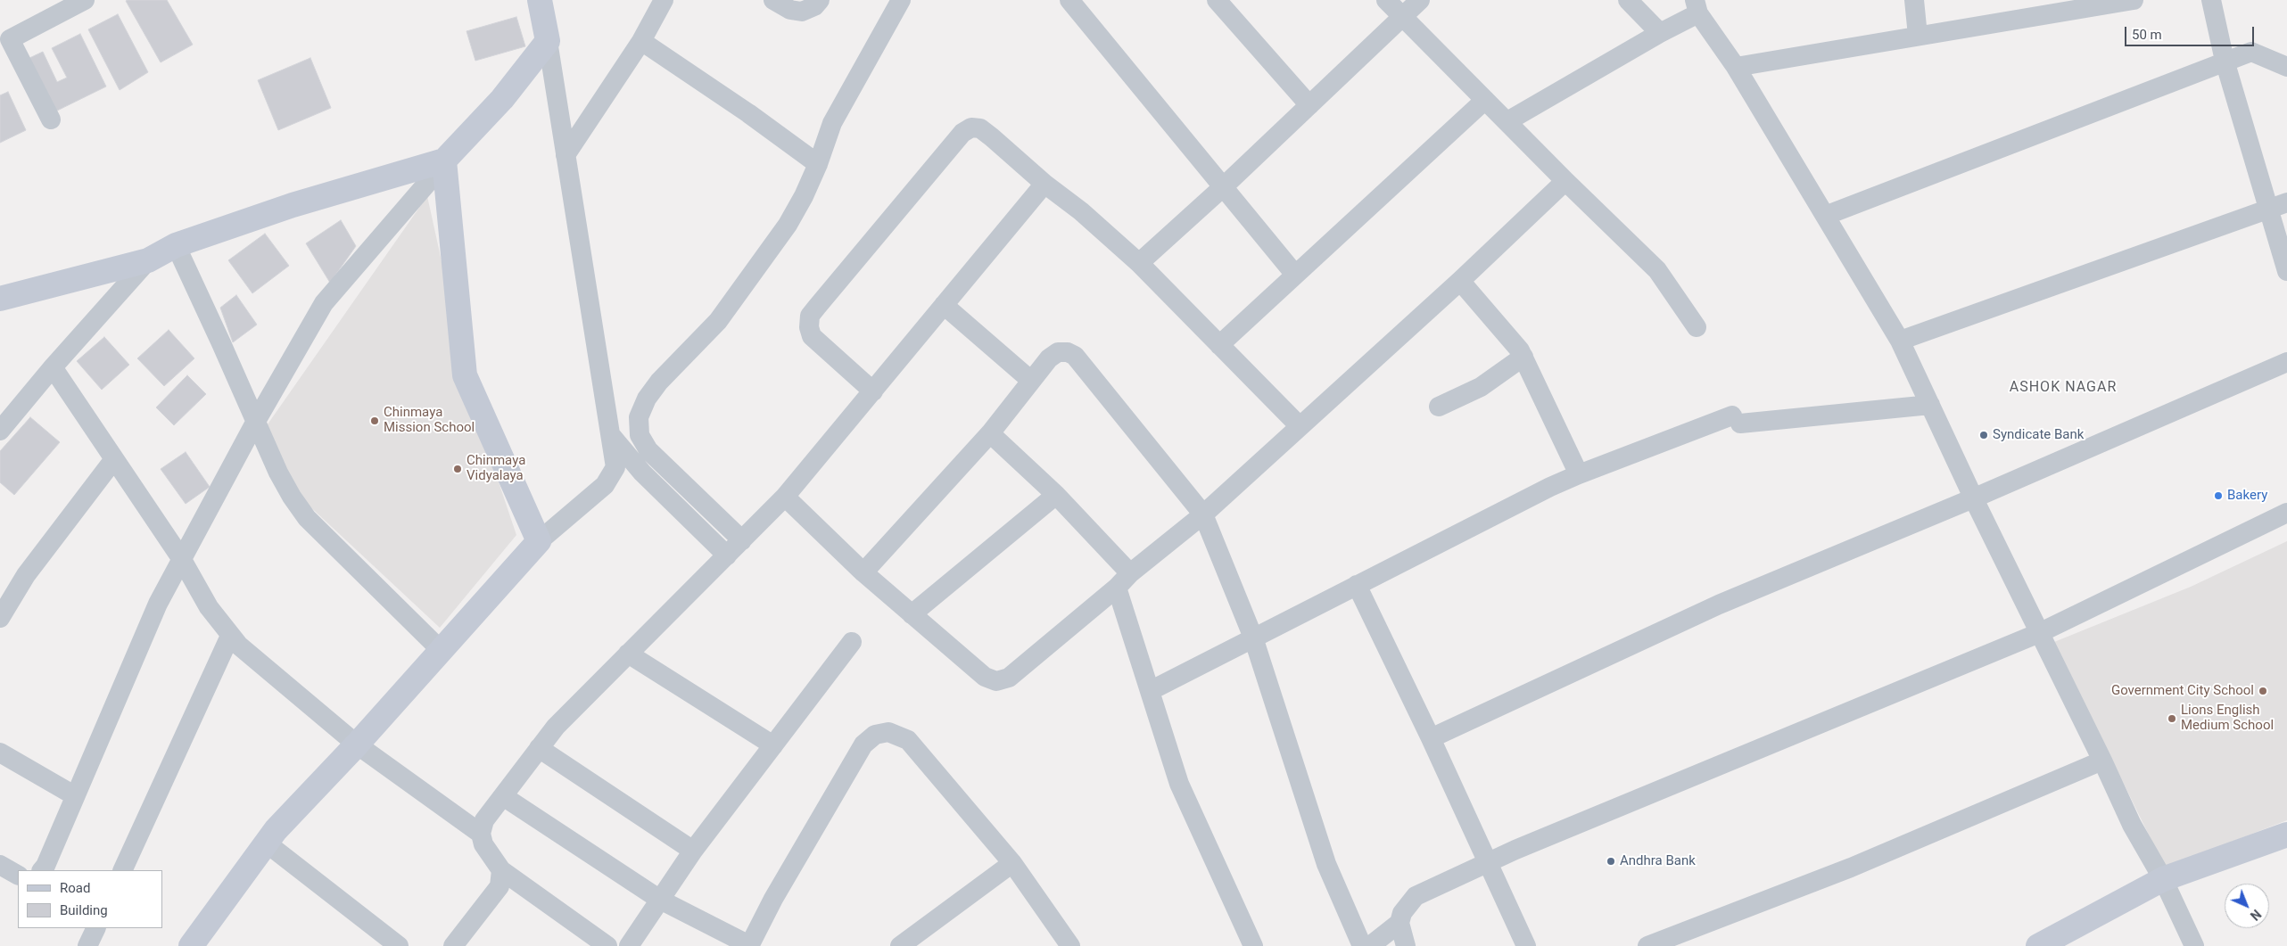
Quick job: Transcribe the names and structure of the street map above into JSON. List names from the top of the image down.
{
  "districts": ["ASHOK NAGAR"],
  "places": [
    "Chinmaya Mission School",
    "Syndicate Bank",
    "Chinmaya Vidyalaya",
    "Bakery",
    "Government City School",
    "Lions English Medium School",
    "Andhra Bank"
  ],
  "legend": ["Road", "Building"],
  "scale_bar": "50 m",
  "north": "bottom right"
}
